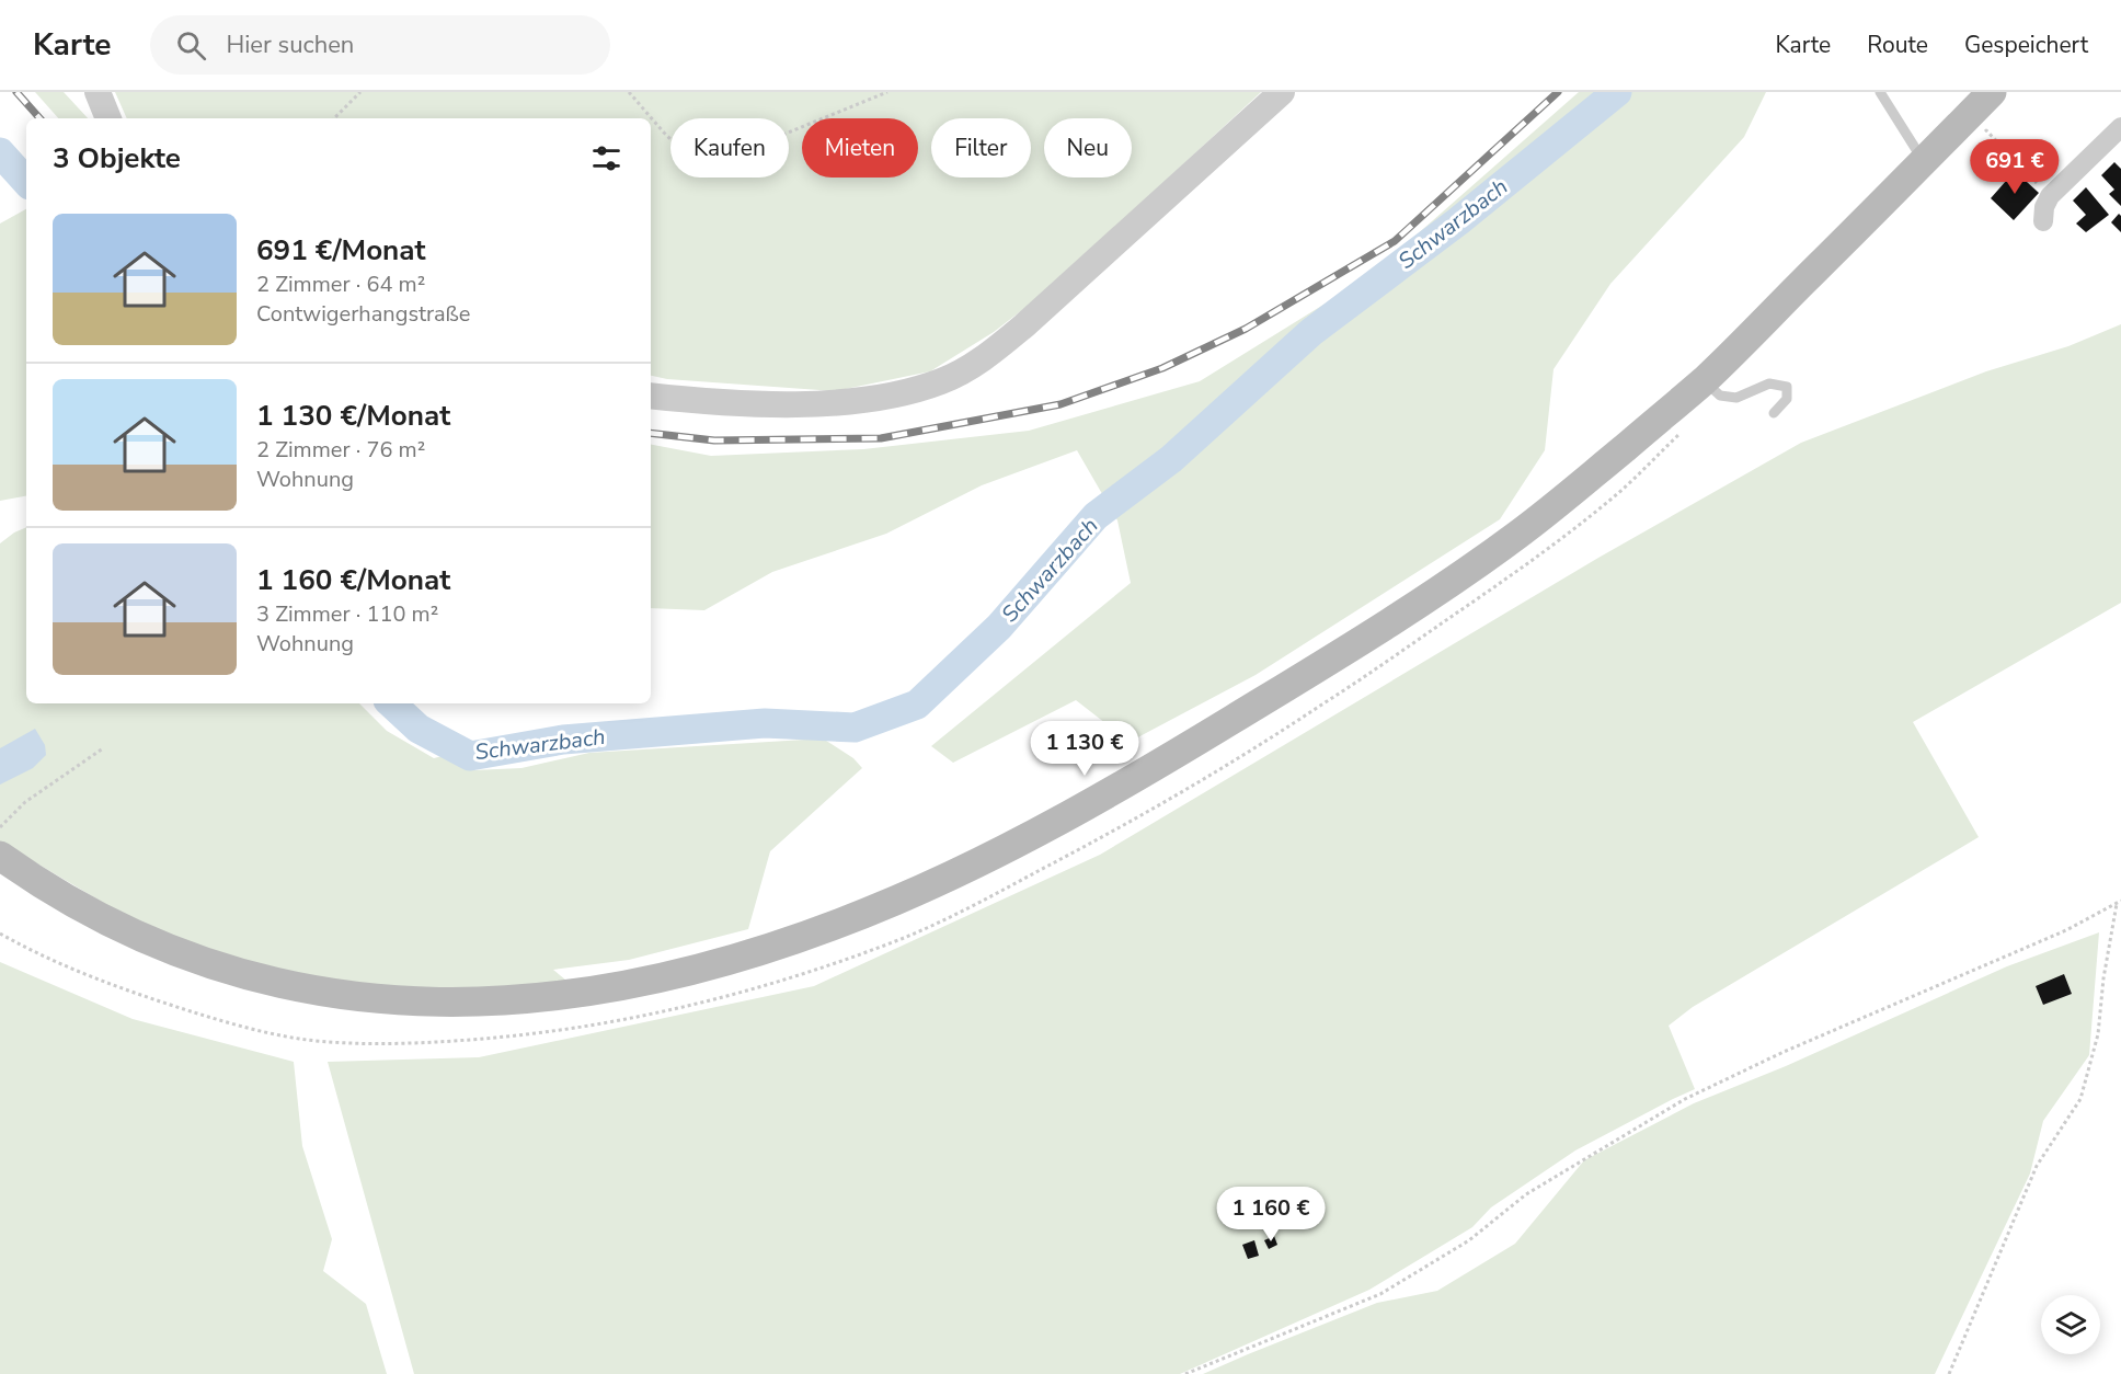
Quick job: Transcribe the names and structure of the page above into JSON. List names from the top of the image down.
{
  "water": ["Schwarzbach"],
  "page": {
    "header": "Karte",
    "search": "Hier suchen",
    "nav": ["Karte", "Route", "Gespeichert"],
    "chip": [
      "Kaufen",
      "Mieten",
      "Filter",
      "Neu"
    ],
    "heading": "3 Objekte",
    "price": ["691 €", "1 130 €", "1 160 €"],
    "list": [
      {
        "name": "691 €/Monat",
        "note": "2 Zimmer · 64 m² · Contwigerhangstraße"
      },
      {
        "name": "1 130 €/Monat",
        "note": "2 Zimmer · 76 m² · Wohnung"
      },
      {
        "name": "1 160 €/Monat",
        "note": "3 Zimmer · 110 m² · Wohnung"
      }
    ]
  }
}
